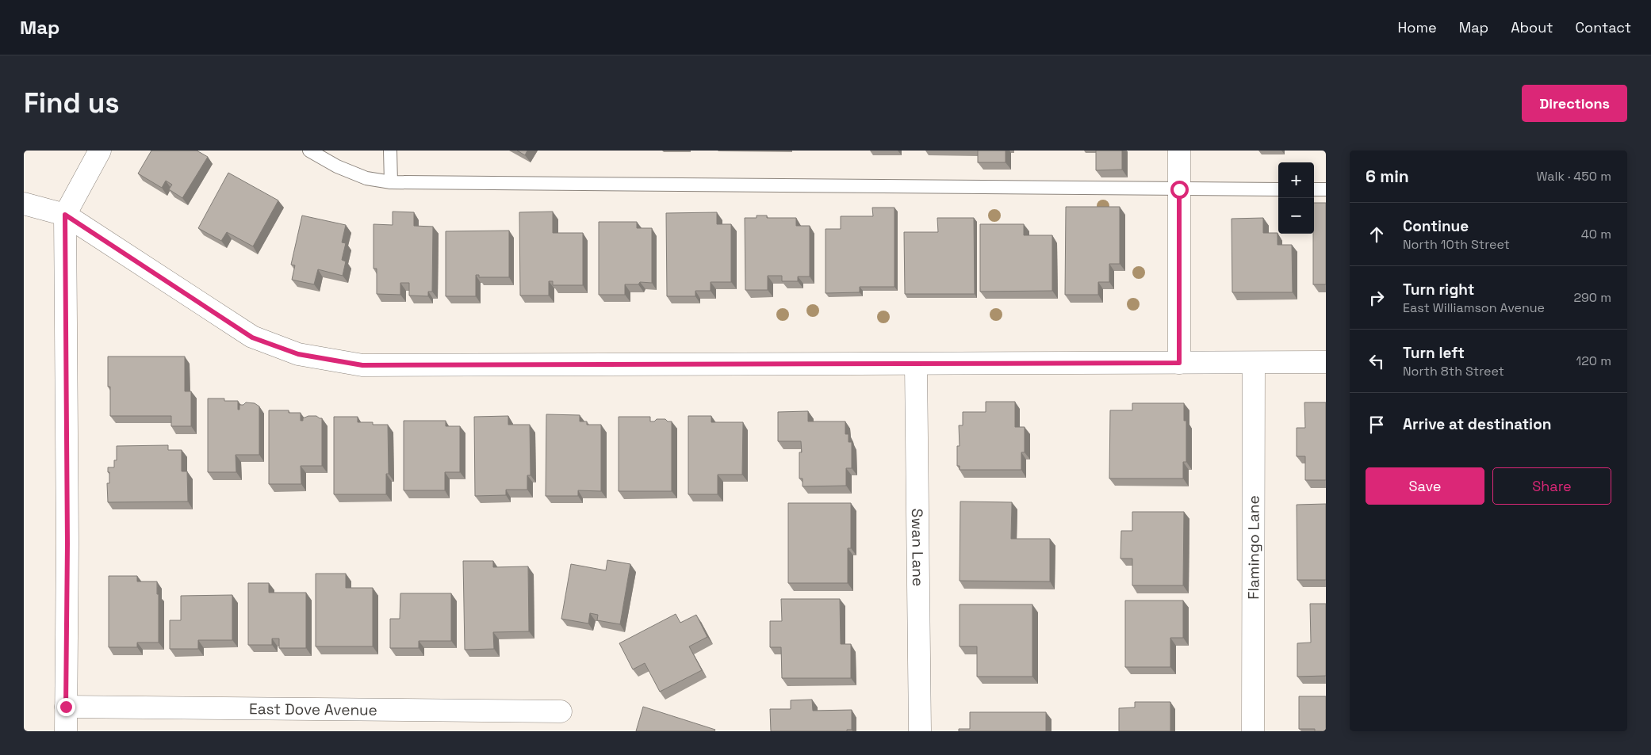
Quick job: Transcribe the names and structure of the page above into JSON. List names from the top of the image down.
{
  "streets": {
    "street": ["Swan Lane", "Flamingo Lane", "East Dove Avenue"]
  },
  "page": {
    "header": "Map",
    "nav": [
      "Home",
      "Map",
      "About",
      "Contact"
    ],
    "buttons": [
      "Directions",
      ["Save", "Share"]
    ],
    "title": "Find us",
    "heading": ["6 min", "Walk · 450 m"],
    "map_buttons": ["+", "−"],
    "list": [
      ["Continue", "North 10th Street", "40 m"],
      ["Turn right", "East Williamson Avenue", "290 m"],
      ["Turn left", "North 8th Street", "120 m"],
      "Arrive at destination"
    ]
  }
}
